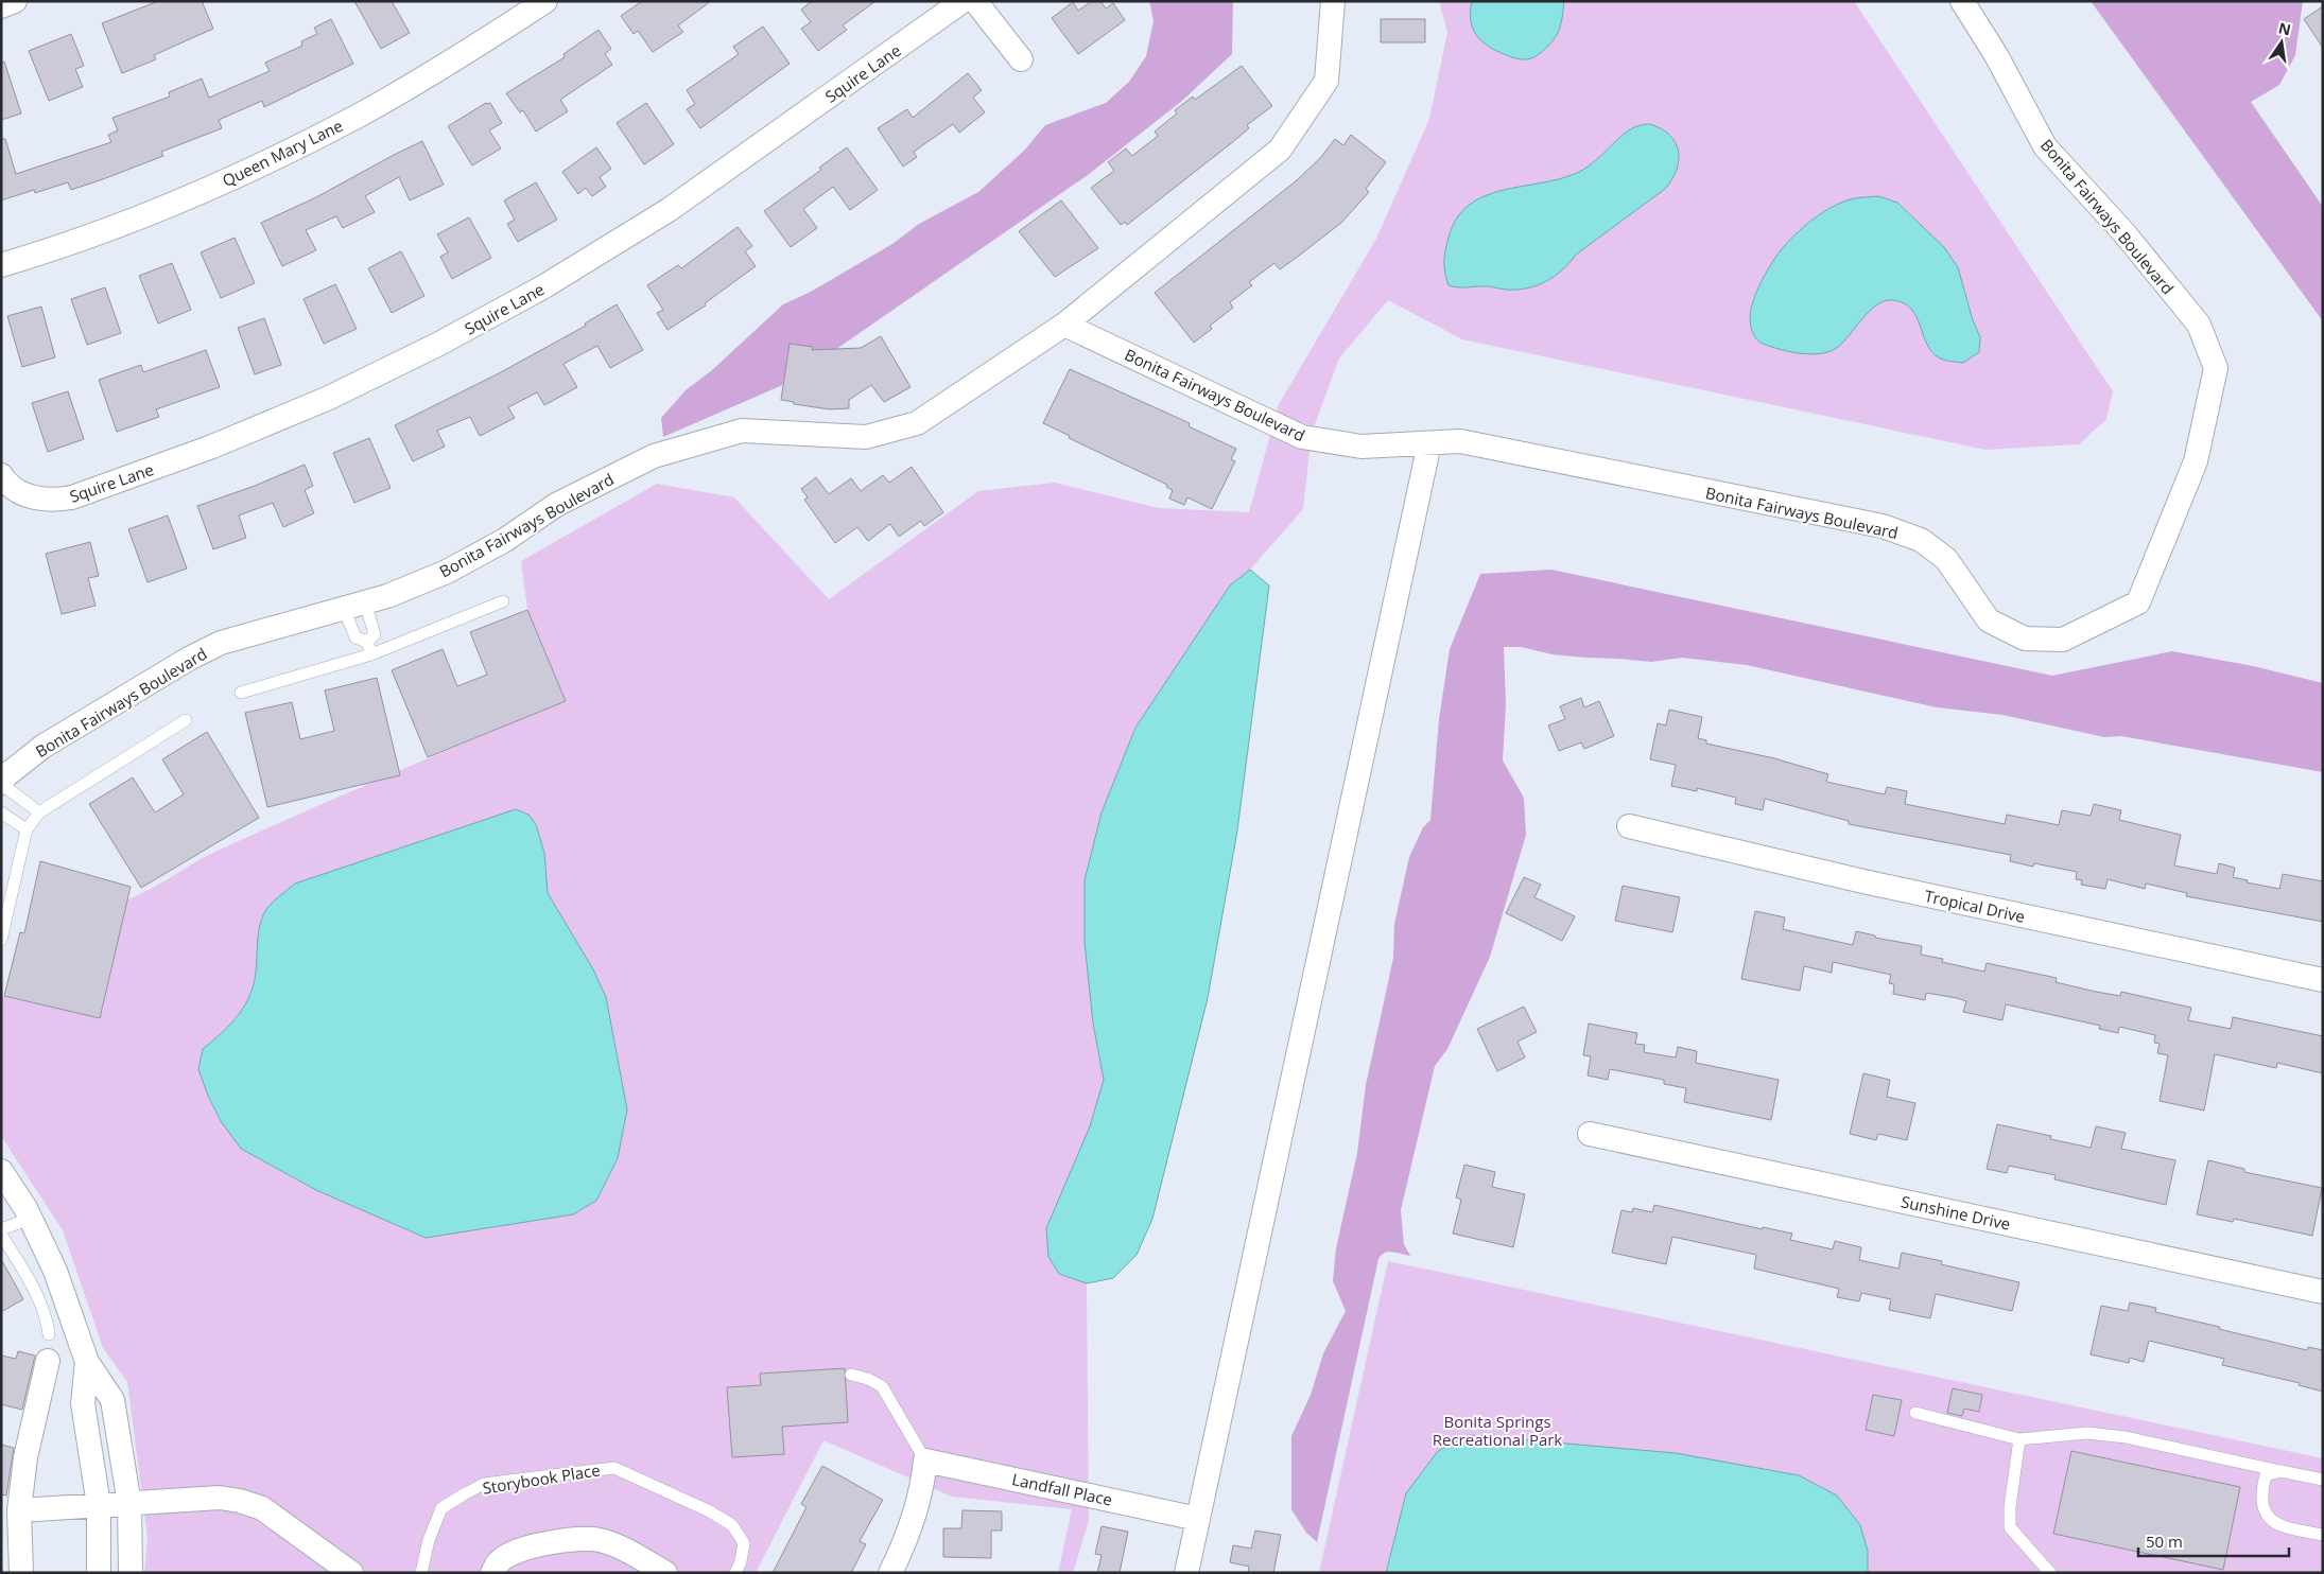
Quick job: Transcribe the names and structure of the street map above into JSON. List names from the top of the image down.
{
  "streets": {
    "street": [
      "Squire Lane",
      "Queen Mary Lane",
      "Bonita Fairways Boulevard",
      "Tropical Drive",
      "Sunshine Drive",
      "Landfall Place"
    ],
    "lane": ["Storybook Place"]
  },
  "parks": ["Bonita Springs Recreational Park"],
  "scale_bar": "50 m",
  "north": "top"
}
